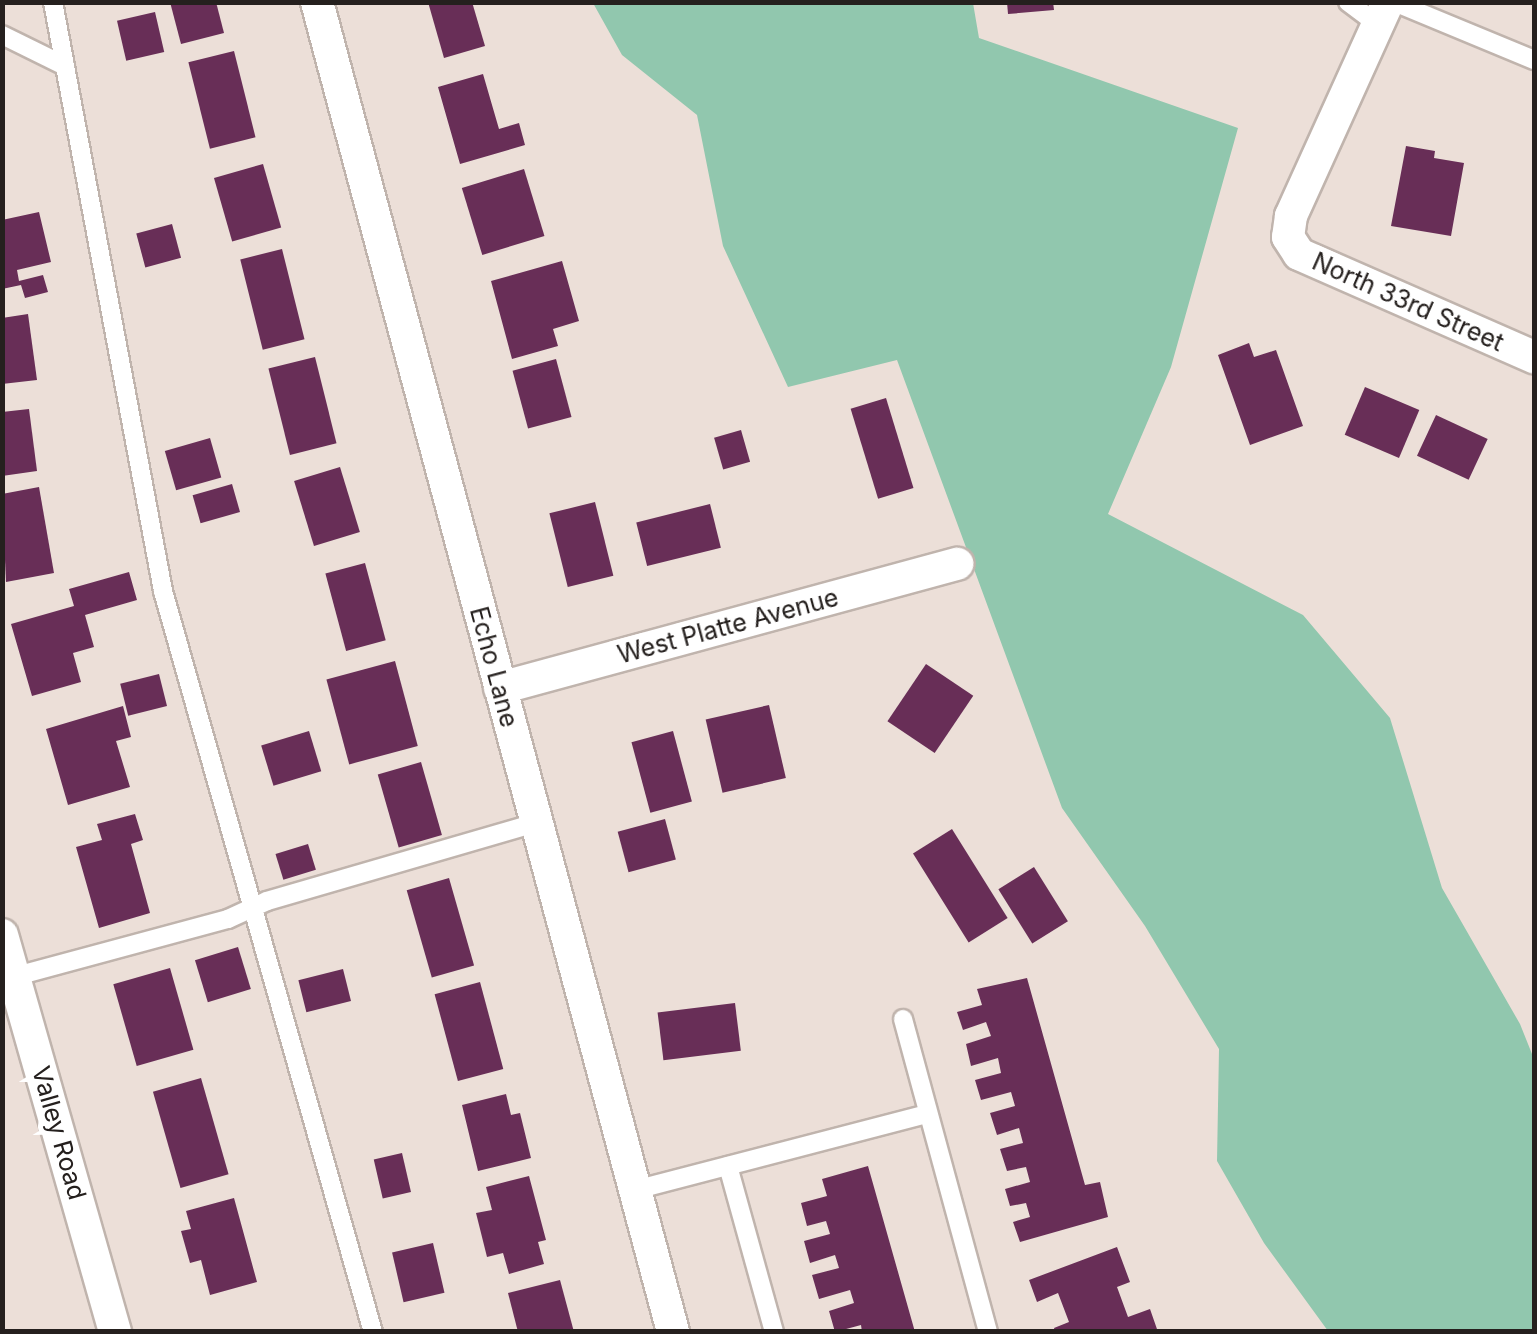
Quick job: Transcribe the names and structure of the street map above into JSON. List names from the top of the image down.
{
  "streets": {
    "street": [
      "North 33rd Street",
      "West Platte Avenue",
      "Echo Lane",
      "Valley Road"
    ]
  },
  "crossings": [
    ["West Platte Avenue", "Echo Lane"]
  ]
}
